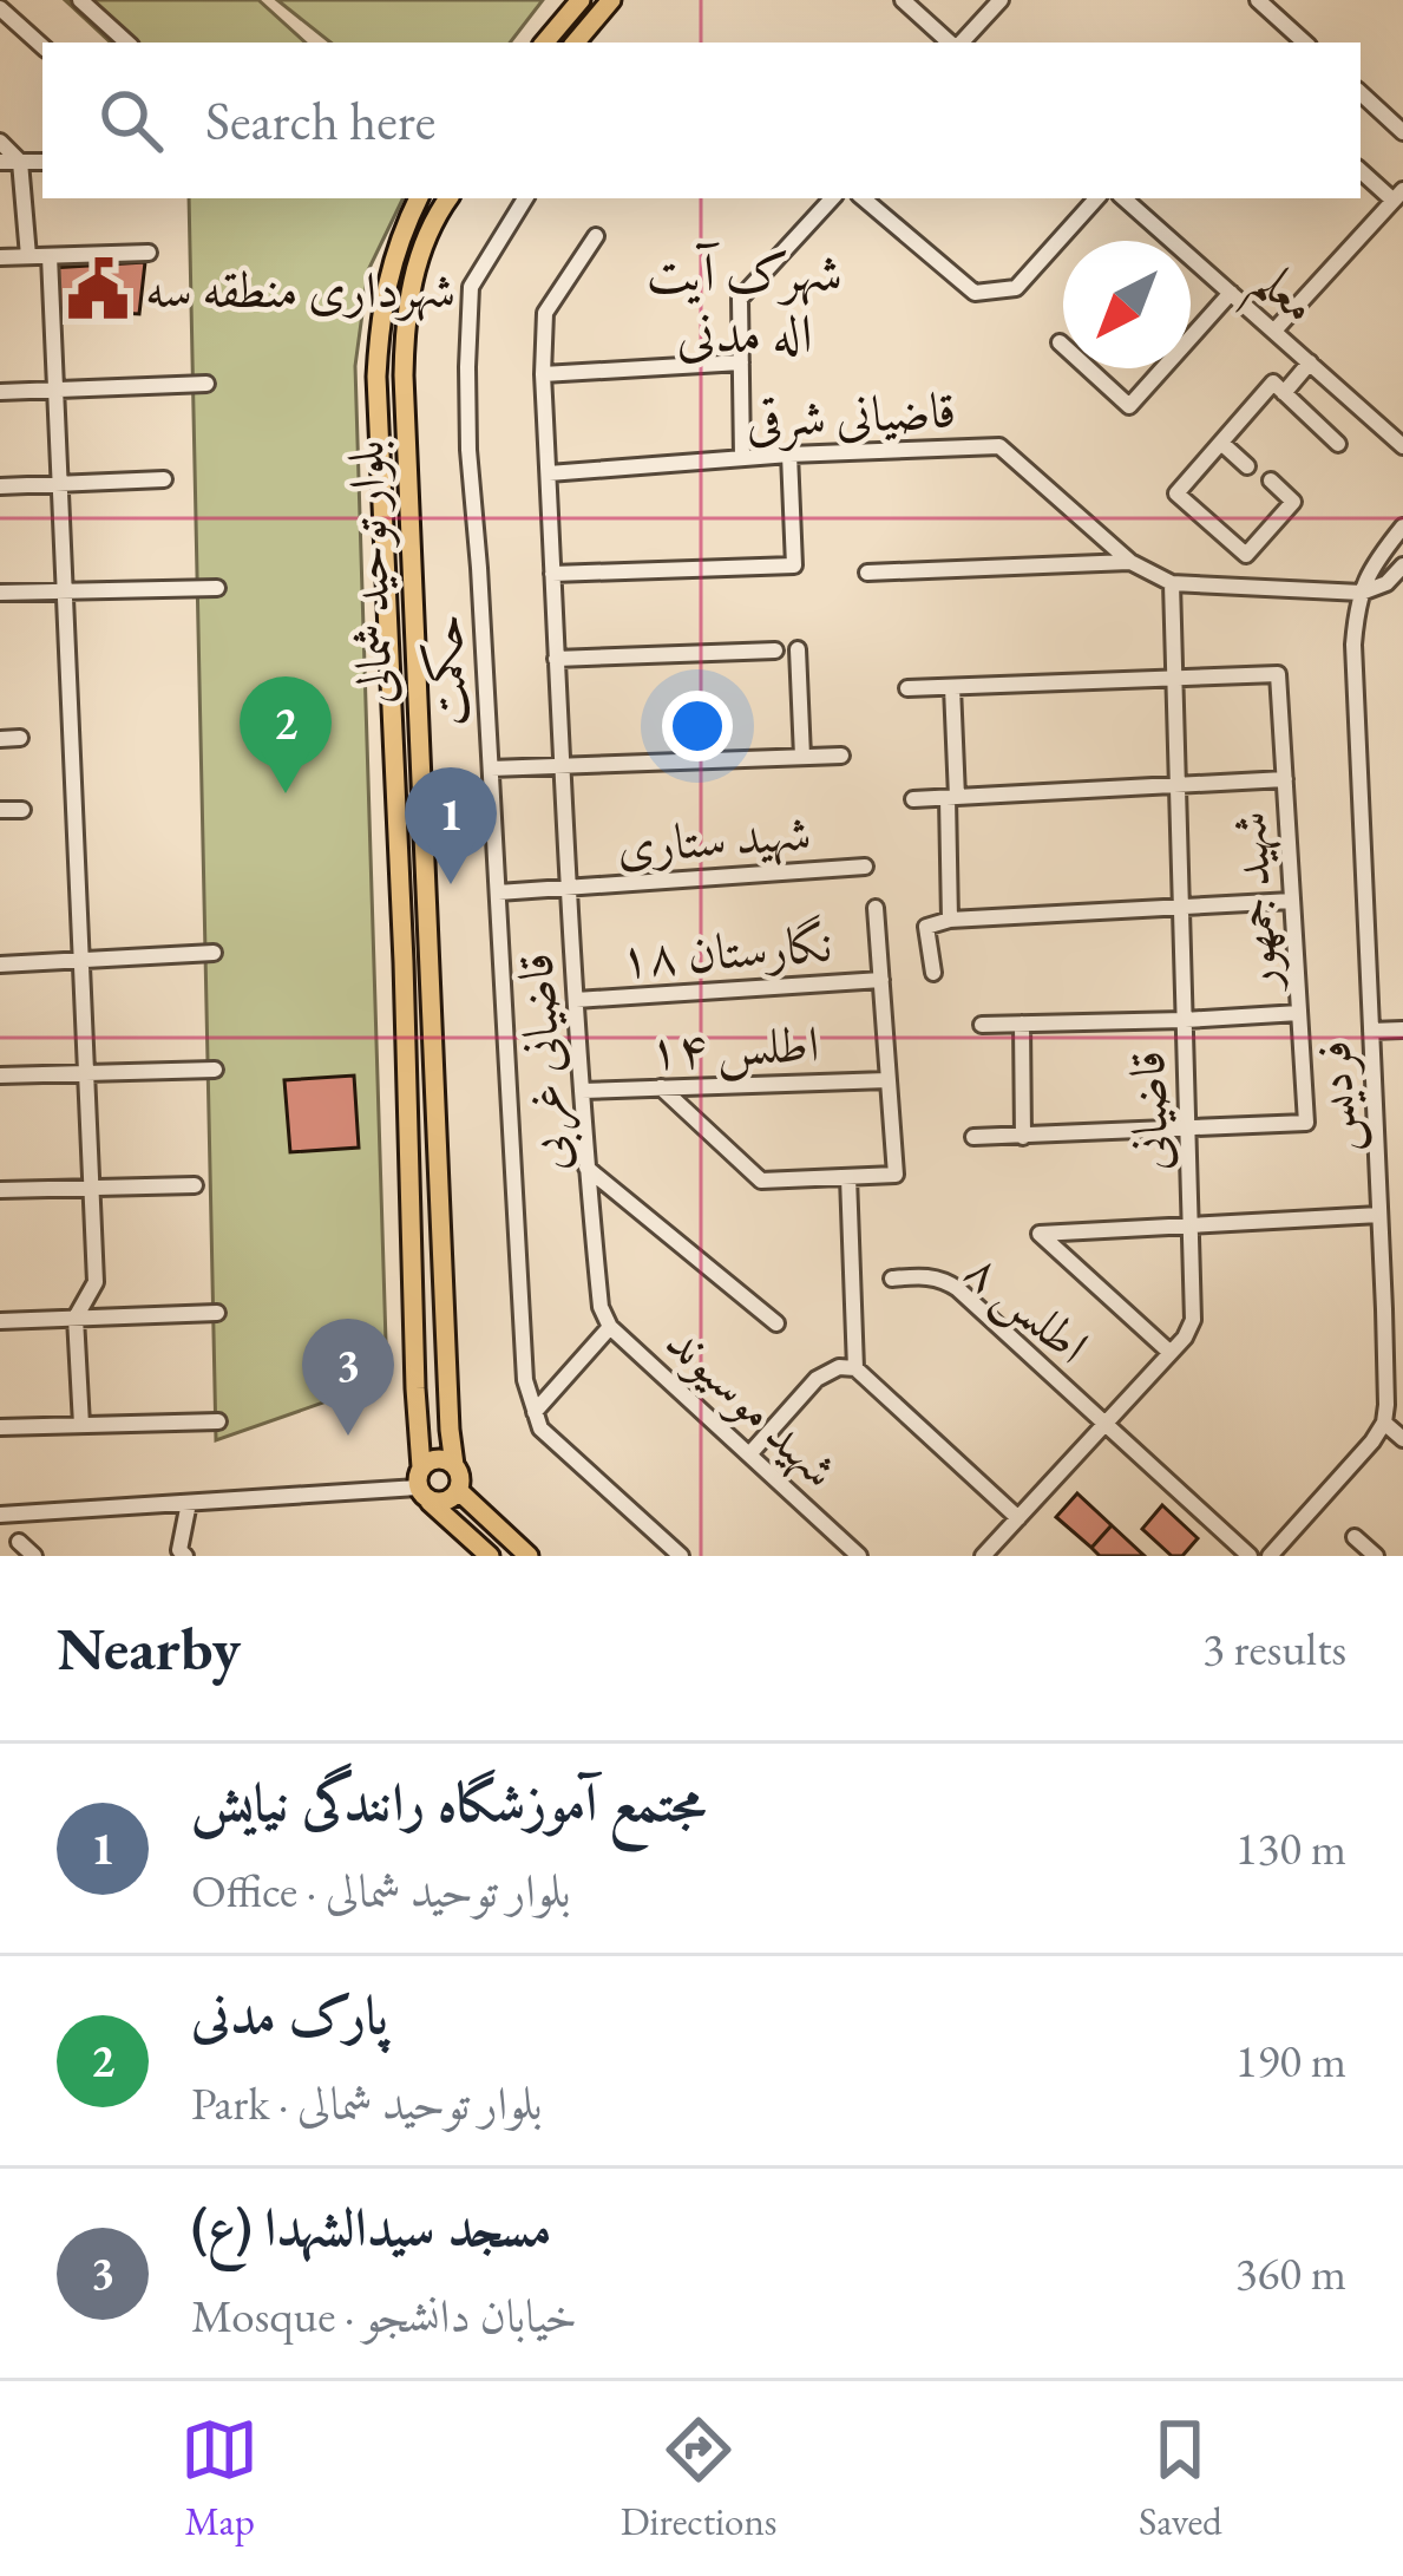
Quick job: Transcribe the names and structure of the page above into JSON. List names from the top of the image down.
{
  "streets": {
    "main road": ["بلوار توحید شمالی"],
    "street": [
      "معلم",
      "قاضیانی شرقی",
      "حکمت",
      "شهید ستاری",
      "شهید جمهور",
      "نگارستان ۱۸",
      "اطلس ۱۴",
      "قاضیانی غربی",
      "فردیس",
      "قاضیانی",
      "اطلس ۸",
      "شهید موسیوند"
    ]
  },
  "crossings": [
    ["قاضیانی شرقی", "قاضیانی غربی"],
    ["قاضیانی شرقی", "فردیس"],
    ["قاضیانی شرقی", "قاضیانی"],
    ["حکمت", "شهید ستاری"],
    ["شهید ستاری", "قاضیانی غربی"],
    ["شهید جمهور", "قاضیانی"],
    ["نگارستان ۱۸", "قاضیانی غربی"],
    ["اطلس ۱۴", "قاضیانی غربی"],
    ["قاضیانی غربی", "شهید موسیوند"],
    ["قاضیانی", "اطلس ۸"]
  ],
  "districts": ["شهرک آیت اله مدنی"],
  "places": {
    "public building": ["شهرداری منطقه سه"]
  },
  "north": "bottom left",
  "page": {
    "search": "Search here",
    "pins": ["2", "1", "3"],
    "heading": ["Nearby", "3 results"],
    "list": [
      {
        "mark": "1",
        "name": "مجتمع آموزشگاه رانندگی نیایش",
        "note": "Office · بلوار توحید شمالی",
        "value": "130 m"
      },
      {
        "mark": "2",
        "name": "پارک مدنی",
        "note": "Park · بلوار توحید شمالی",
        "value": "190 m"
      },
      {
        "mark": "3",
        "name": "مسجد سیدالشهدا (ع)",
        "note": "Mosque · خیابان دانشجو",
        "value": "360 m"
      }
    ],
    "nav": ["Map", "Directions", "Saved"]
  }
}
